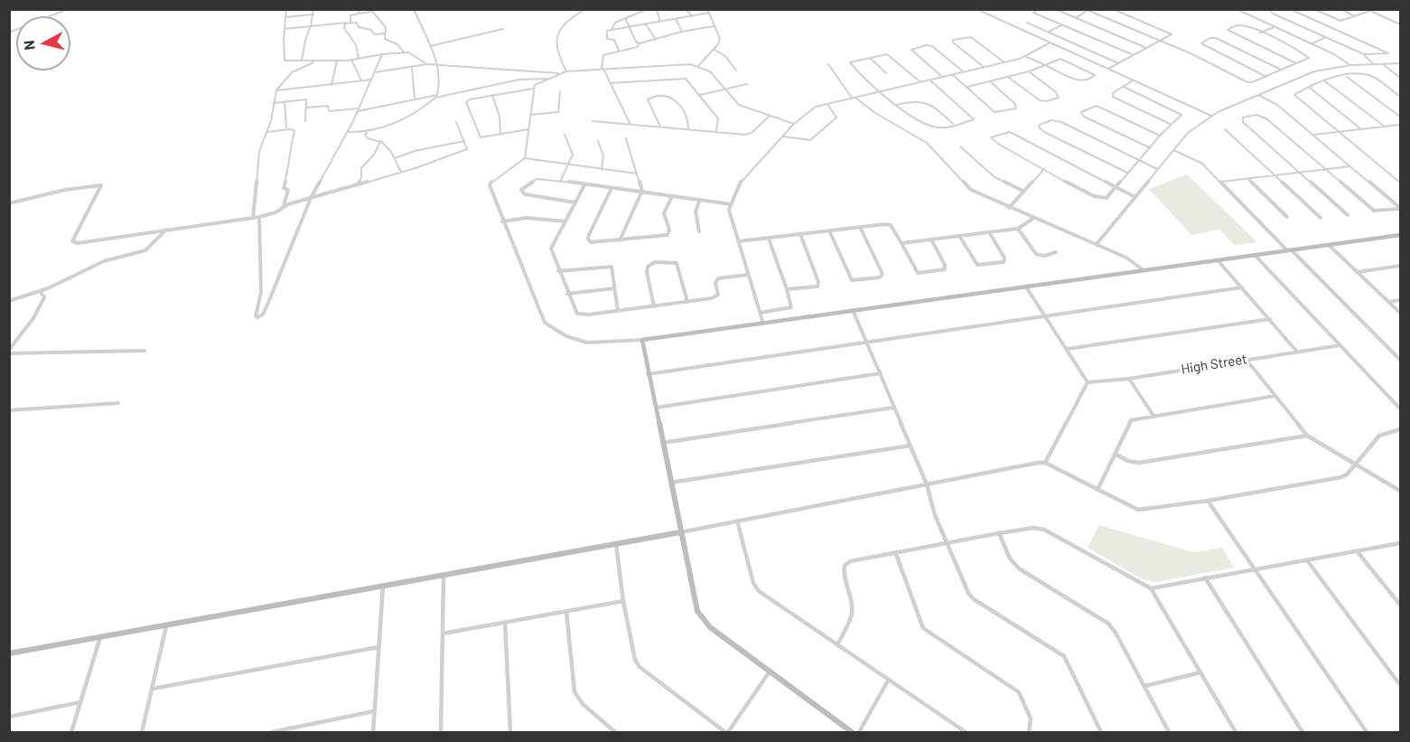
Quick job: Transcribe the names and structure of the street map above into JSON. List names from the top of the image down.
{
  "streets": {
    "street": ["High Street"]
  },
  "north": "left"
}
